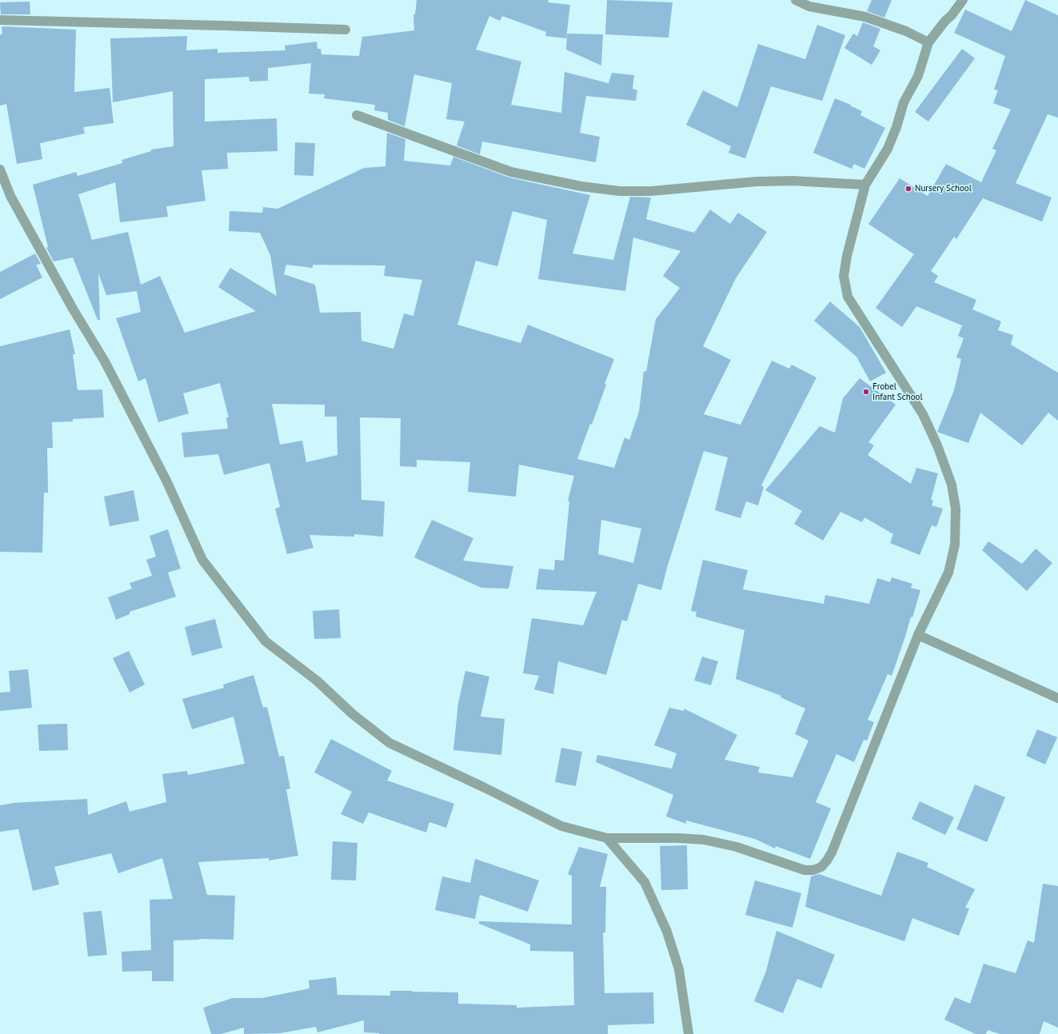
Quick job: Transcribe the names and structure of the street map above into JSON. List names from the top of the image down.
{
  "places": ["Nursery School", "Frobel Infant School"]
}
